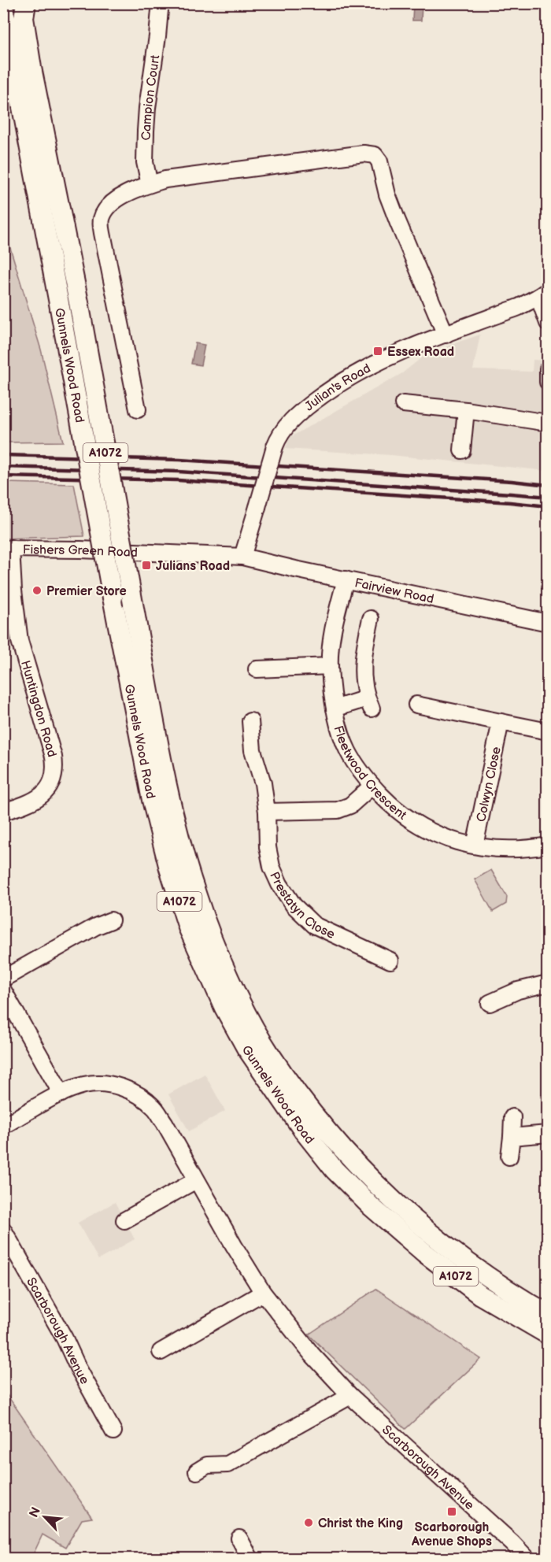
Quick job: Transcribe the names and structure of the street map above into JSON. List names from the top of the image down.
{
  "streets": {
    "main road": ["Gunnels Wood Road", "A1072"],
    "street": [
      "Campion Court",
      "Julian's Road",
      "Fishers Green Road",
      "Fairview Road",
      "Huntingdon Road",
      "Fleetwood Crescent",
      "Colwyn Close",
      "Prestatyn Close",
      "Scarborough Avenue"
    ]
  },
  "crossings": [
    ["Julian's Road", "Fishers Green Road"],
    ["Julian's Road", "Fairview Road"],
    ["Fishers Green Road", "Fairview Road"],
    ["Fishers Green Road", "Huntingdon Road"],
    ["Fairview Road", "Fleetwood Crescent"],
    ["Fleetwood Crescent", "Colwyn Close"]
  ],
  "places": {
    "transit": ["Essex Road", "Julians Road", "Scarborough Avenue Shops"],
    "other": ["Premier Store", "Christ the King"]
  },
  "north": "top left"
}
